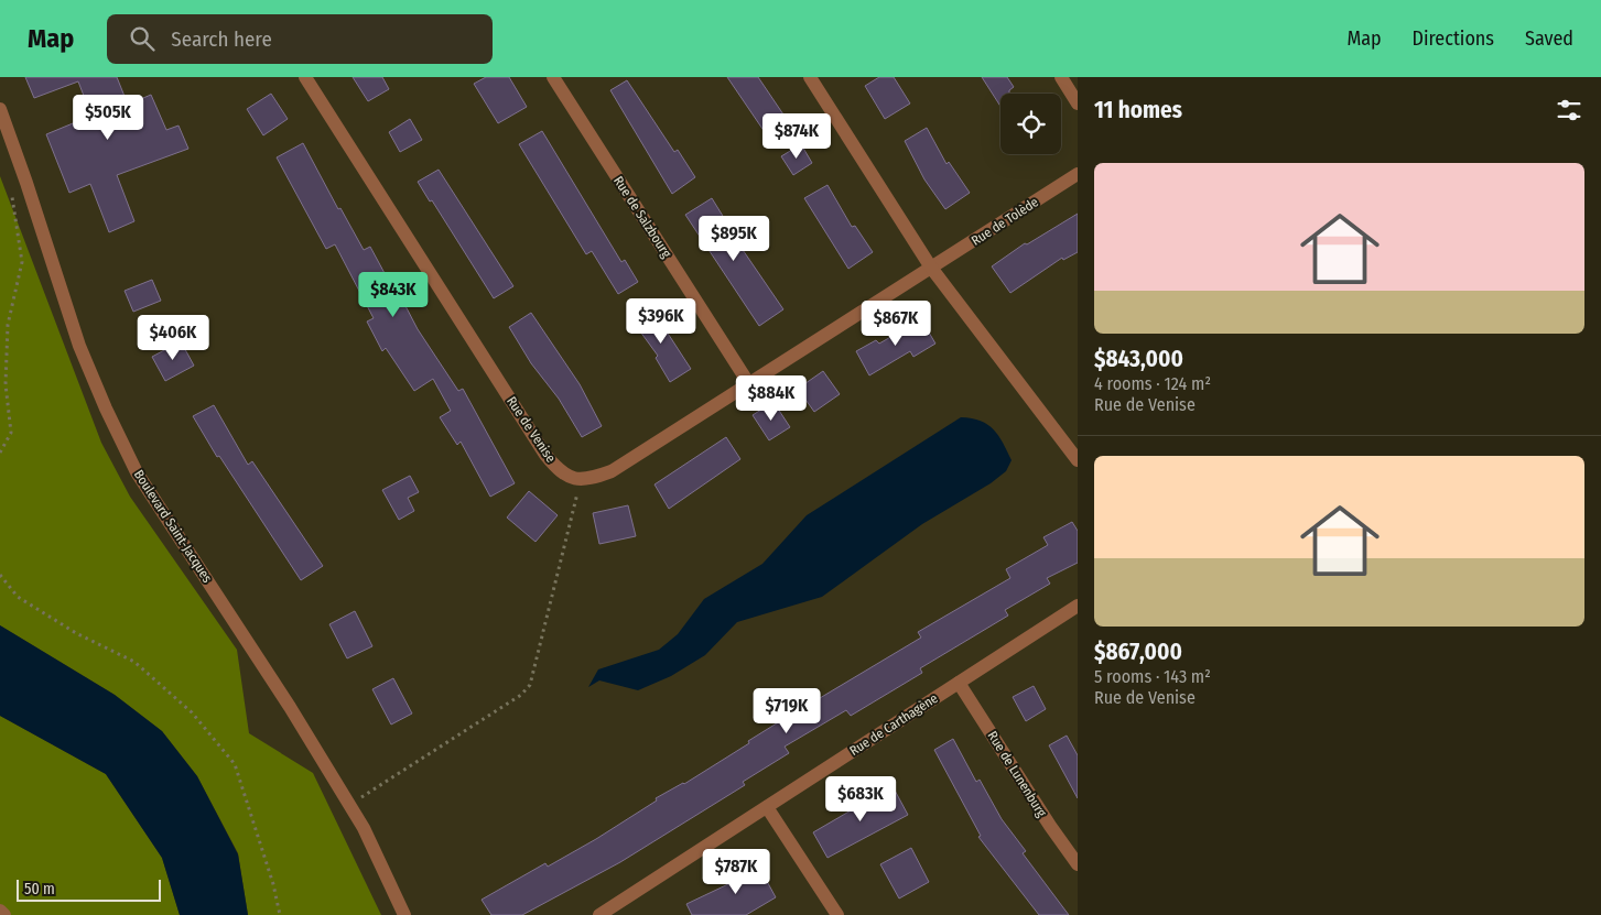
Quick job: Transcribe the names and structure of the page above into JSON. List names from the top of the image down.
{
  "streets": {
    "street": [
      "Rue de Salzbourg",
      "Rue de Tolède",
      "Rue de Venise",
      "Boulevard Saint-Jacques",
      "Rue de Carthagène",
      "Rue de Lunenburg"
    ]
  },
  "crossings": [
    ["Rue de Carthagène", "Rue de Lunenburg"]
  ],
  "scale_bar": "50 m",
  "page": {
    "header": "Map",
    "search": "Search here",
    "nav": ["Map", "Directions", "Saved"],
    "heading": "11 homes",
    "price": [
      "$505K",
      "$874K",
      "$895K",
      "$843K",
      "$396K",
      "$867K",
      "$406K",
      "$884K",
      "$719K",
      "$683K",
      "$787K"
    ],
    "list": [
      {
        "name": "$843,000",
        "note": "4 rooms · 124 m² · Rue de Venise"
      },
      {
        "name": "$867,000",
        "note": "5 rooms · 143 m² · Rue de Venise"
      }
    ],
    "scale": "50 m"
  }
}
